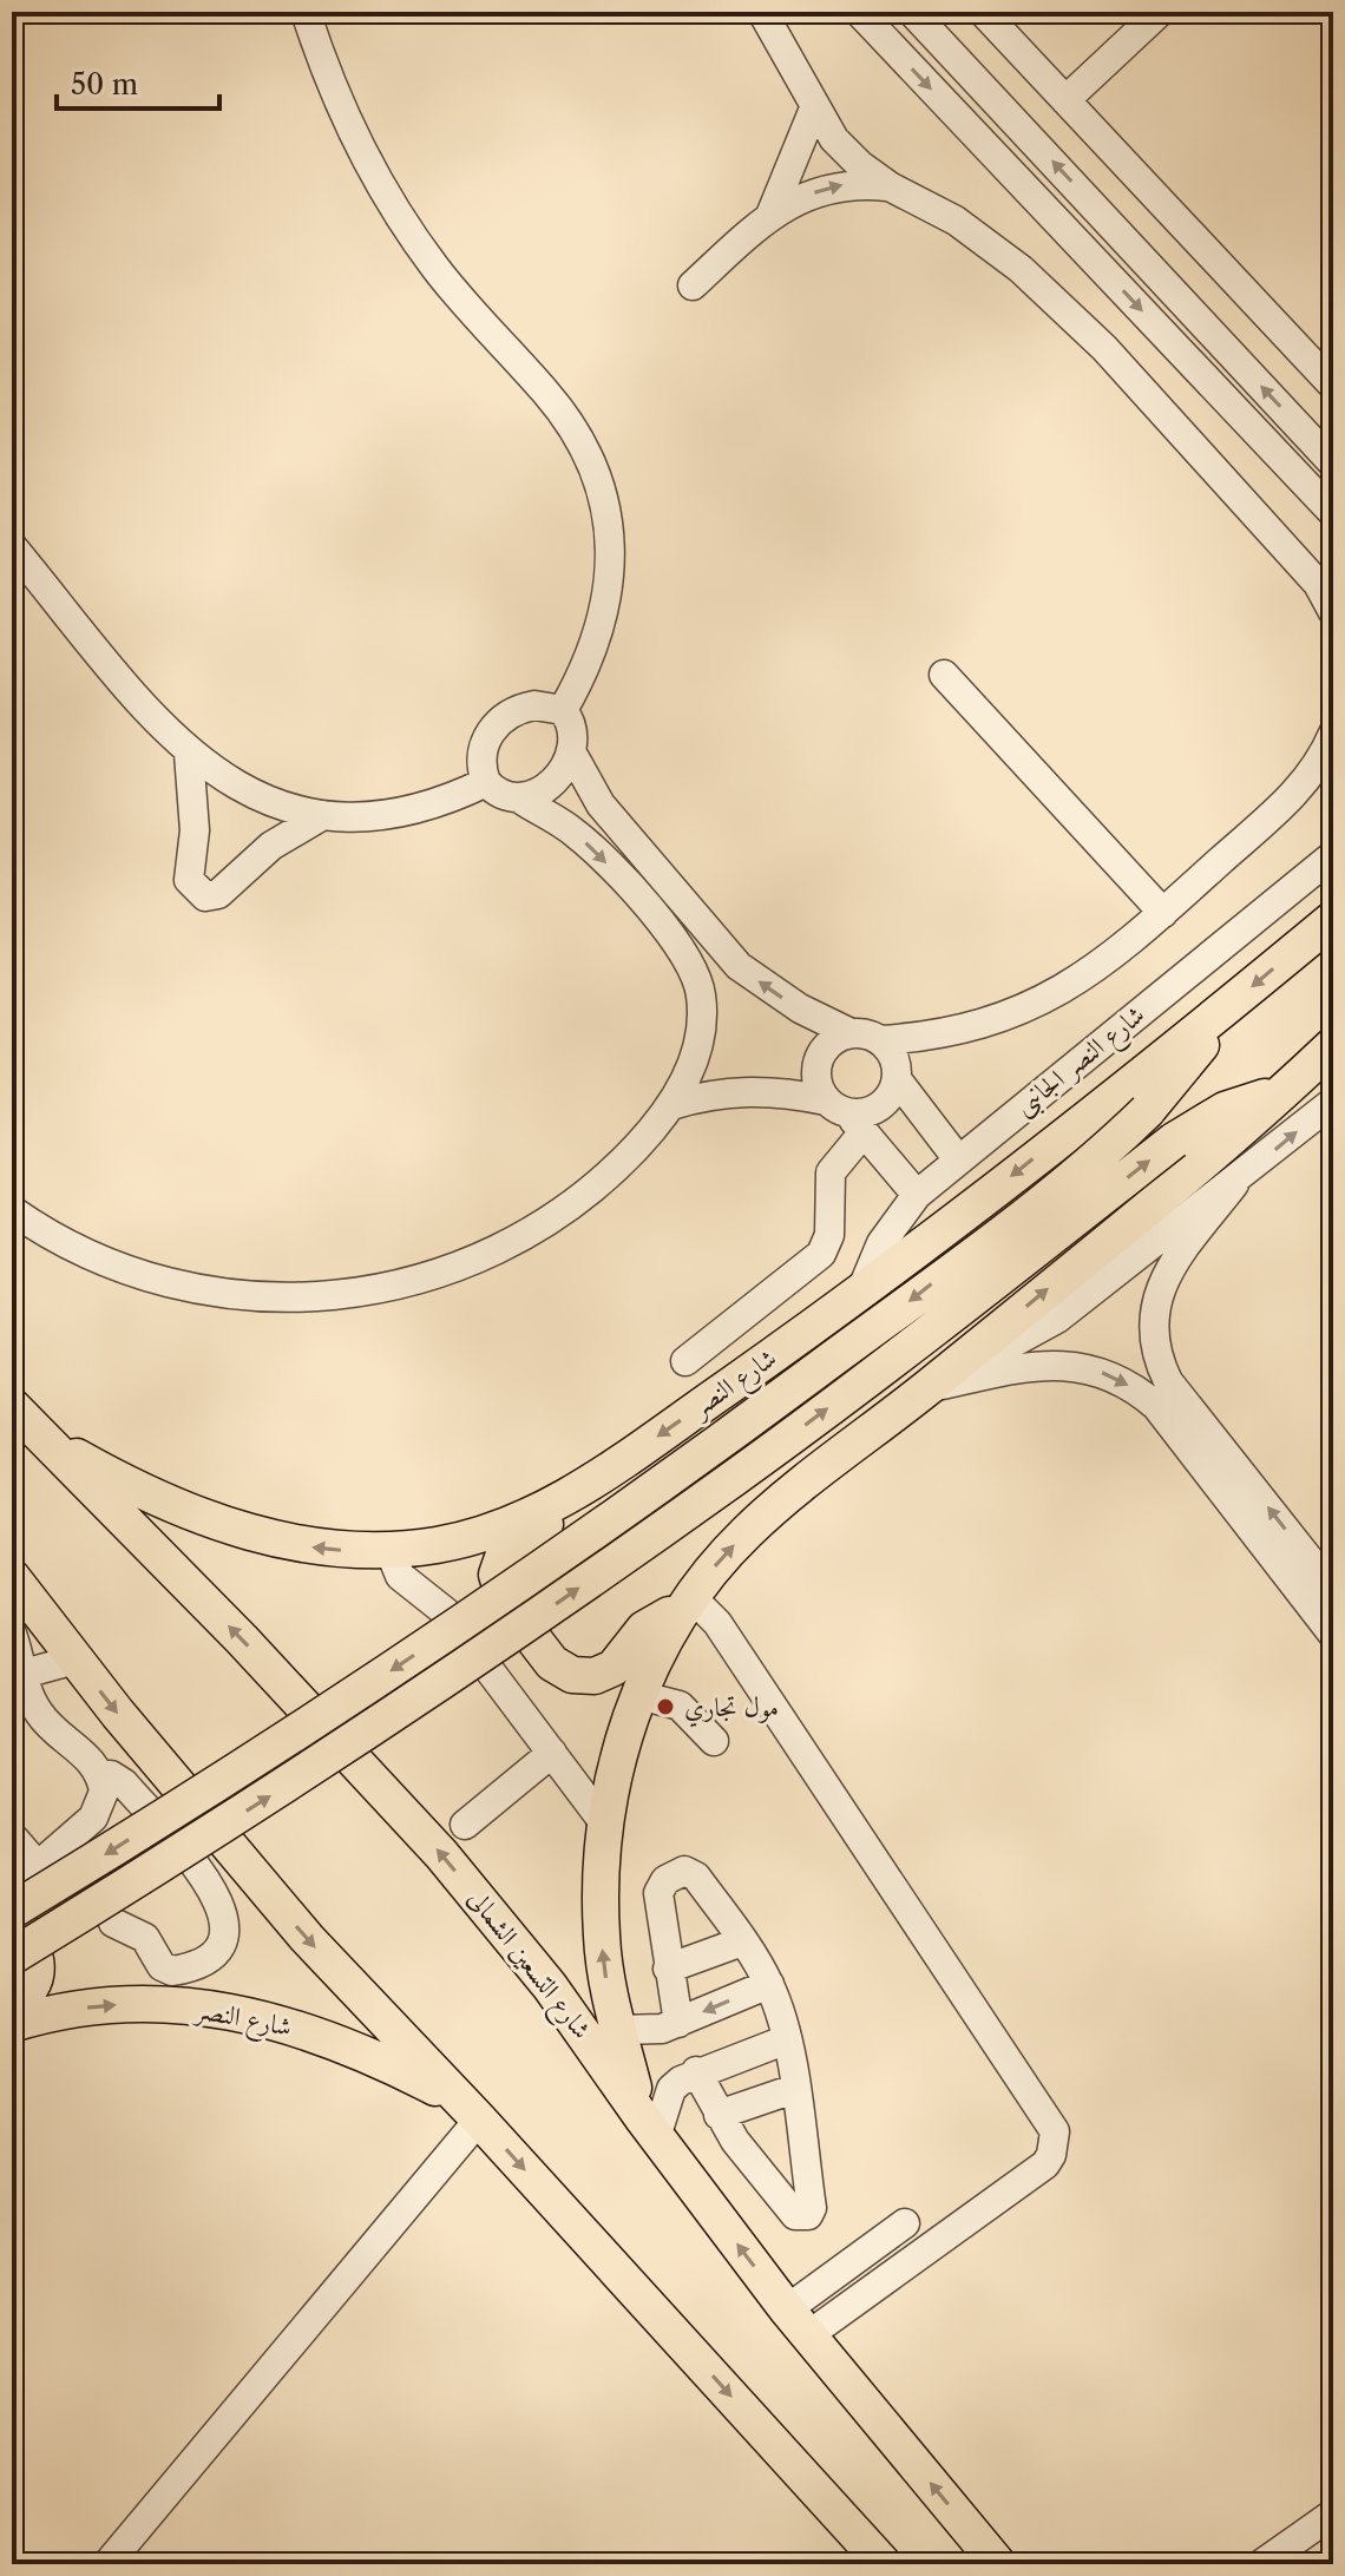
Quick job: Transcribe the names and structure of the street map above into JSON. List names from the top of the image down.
{
  "streets": {
    "main road": ["شارع النصر", "شارع التسعين الشمالى"],
    "street": ["شارع النصر الجانبى"]
  },
  "crossings": [
    ["شارع النصر الجانبى", "شارع النصر"],
    ["شارع النصر", "شارع التسعين الشمالى"]
  ],
  "places": ["مول تجاري"],
  "scale_bar": "50 m"
}
